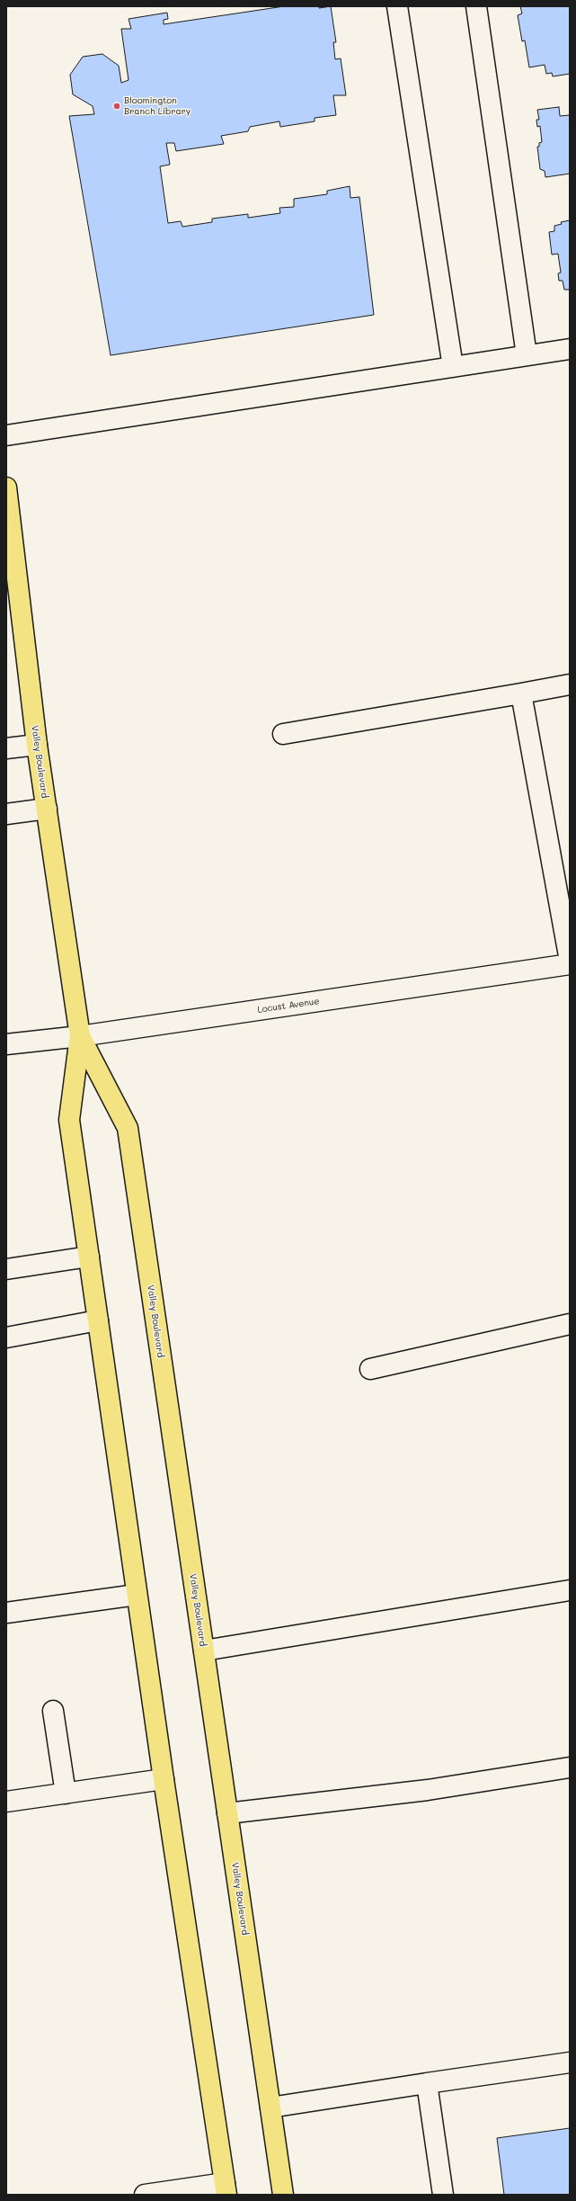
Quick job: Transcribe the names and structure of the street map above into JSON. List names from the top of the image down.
{
  "streets": {
    "main road": ["Valley Boulevard"],
    "street": ["Locust Avenue"]
  },
  "crossings": [
    ["Valley Boulevard", "Locust Avenue"]
  ],
  "places": ["Bloomington Branch Library"]
}
